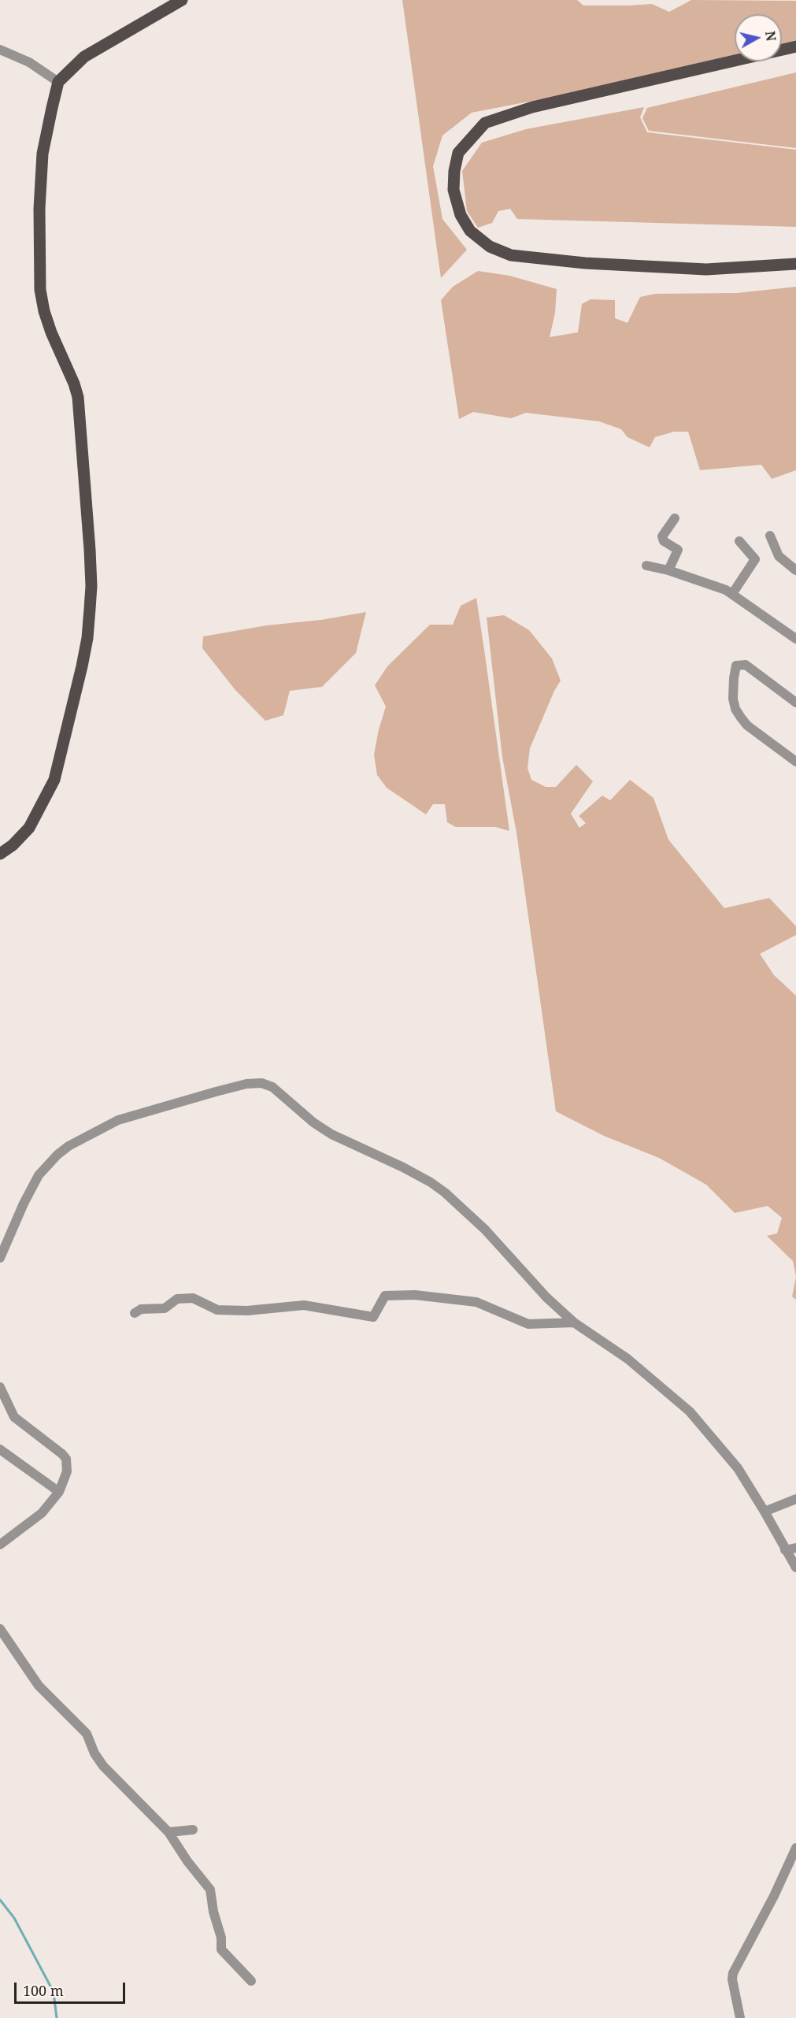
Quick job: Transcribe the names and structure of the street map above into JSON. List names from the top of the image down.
{
  "scale_bar": "100 m",
  "north": "right"
}
